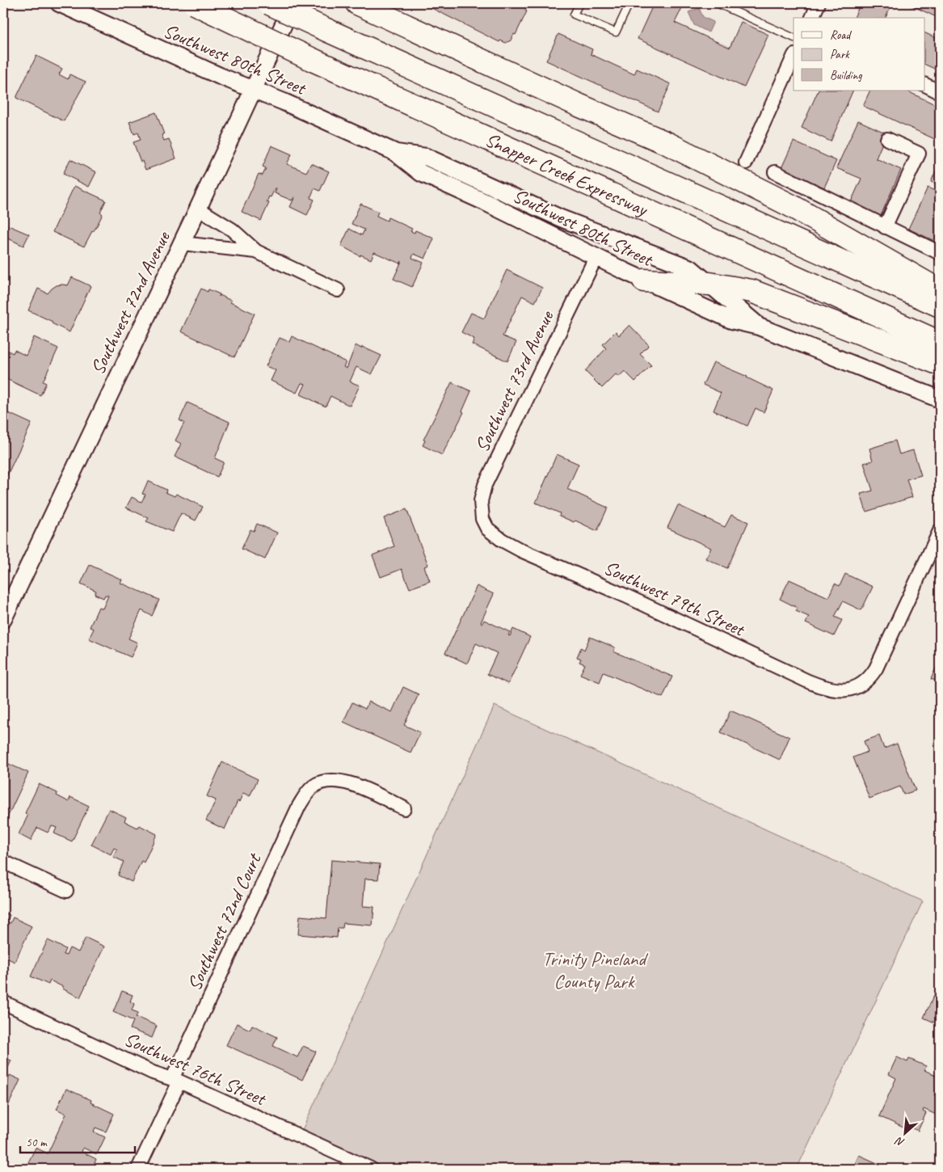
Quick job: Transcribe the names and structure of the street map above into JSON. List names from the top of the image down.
{
  "streets": {
    "highway": ["Snapper Creek Expressway"],
    "street": [
      "Southwest 80th Street",
      "Southwest 72nd Avenue",
      "Southwest 73rd Avenue",
      "Southwest 79th Street",
      "Southwest 72nd Court",
      "Southwest 76th Street"
    ]
  },
  "crossings": [
    ["Southwest 80th Street", "Southwest 72nd Avenue"],
    ["Southwest 80th Street", "Southwest 73rd Avenue"],
    ["Southwest 73rd Avenue", "Southwest 79th Street"],
    ["Southwest 72nd Court", "Southwest 76th Street"]
  ],
  "parks": ["Trinity Pineland County Park"],
  "legend": ["Road", "Park", "Building"],
  "scale_bar": "50 m",
  "north": "bottom left"
}
